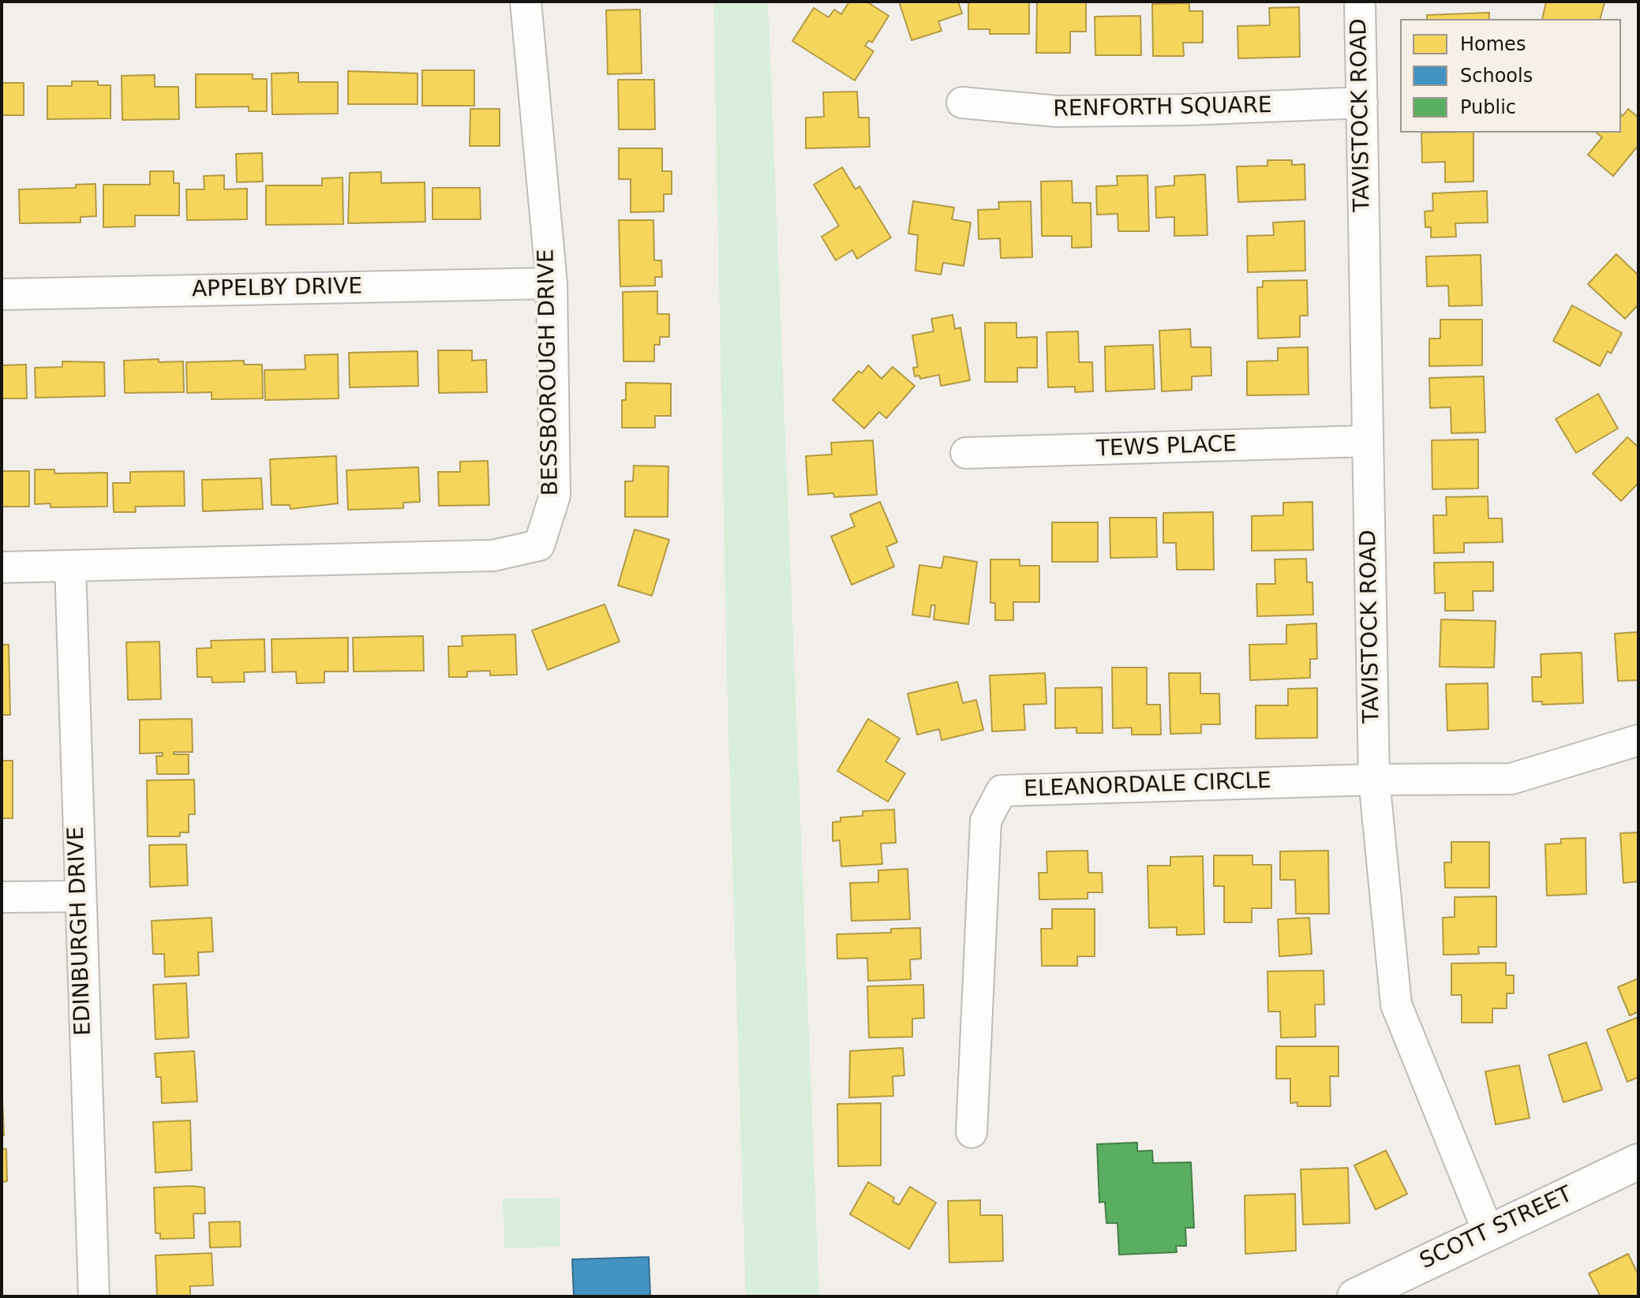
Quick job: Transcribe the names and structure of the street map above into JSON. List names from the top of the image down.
{
  "streets": {
    "main road": ["SCOTT STREET"],
    "street": [
      "RENFORTH SQUARE",
      "TAVISTOCK ROAD",
      "APPELBY DRIVE",
      "BESSBOROUGH DRIVE",
      "TEWS PLACE",
      "ELEANORDALE CIRCLE",
      "EDINBURGH DRIVE"
    ]
  },
  "crossings": [
    ["RENFORTH SQUARE", "TAVISTOCK ROAD"],
    ["TAVISTOCK ROAD", "TEWS PLACE"],
    ["TAVISTOCK ROAD", "ELEANORDALE CIRCLE"],
    ["TAVISTOCK ROAD", "SCOTT STREET"],
    ["APPELBY DRIVE", "BESSBOROUGH DRIVE"],
    ["BESSBOROUGH DRIVE", "EDINBURGH DRIVE"]
  ],
  "legend": ["Homes", "Schools", "Public"]
}
